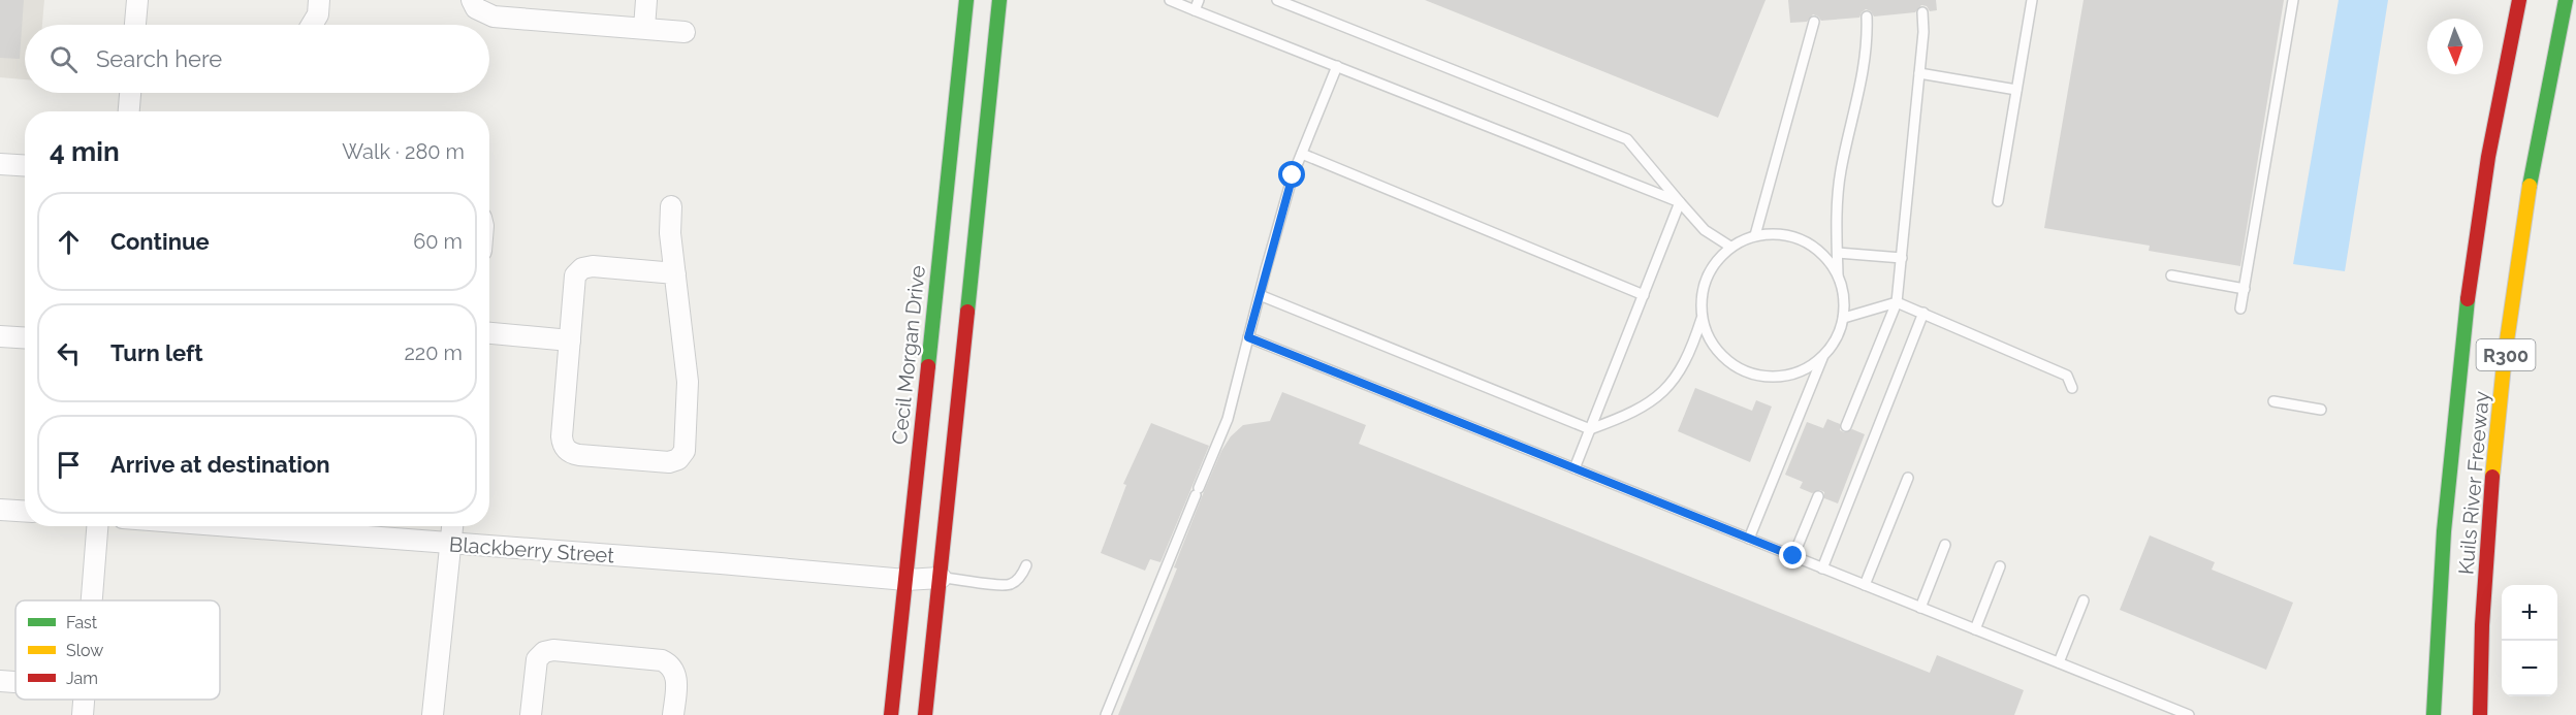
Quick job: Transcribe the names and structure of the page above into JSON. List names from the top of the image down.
{
  "streets": {
    "main road": ["Cecil Morgan Drive", "R300", "Kuils River Freeway"],
    "street": ["Blackberry Street"]
  },
  "crossings": [
    ["Cecil Morgan Drive", "Blackberry Street"]
  ],
  "legend": ["Fast", "Slow", "Jam"],
  "north": "bottom",
  "page": {
    "search": "Search here",
    "heading": ["4 min", "Walk · 280 m"],
    "list": [
      ["Continue", "60 m"],
      ["Turn left", "220 m"],
      "Arrive at destination"
    ],
    "map_buttons": ["+", "−"]
  }
}
